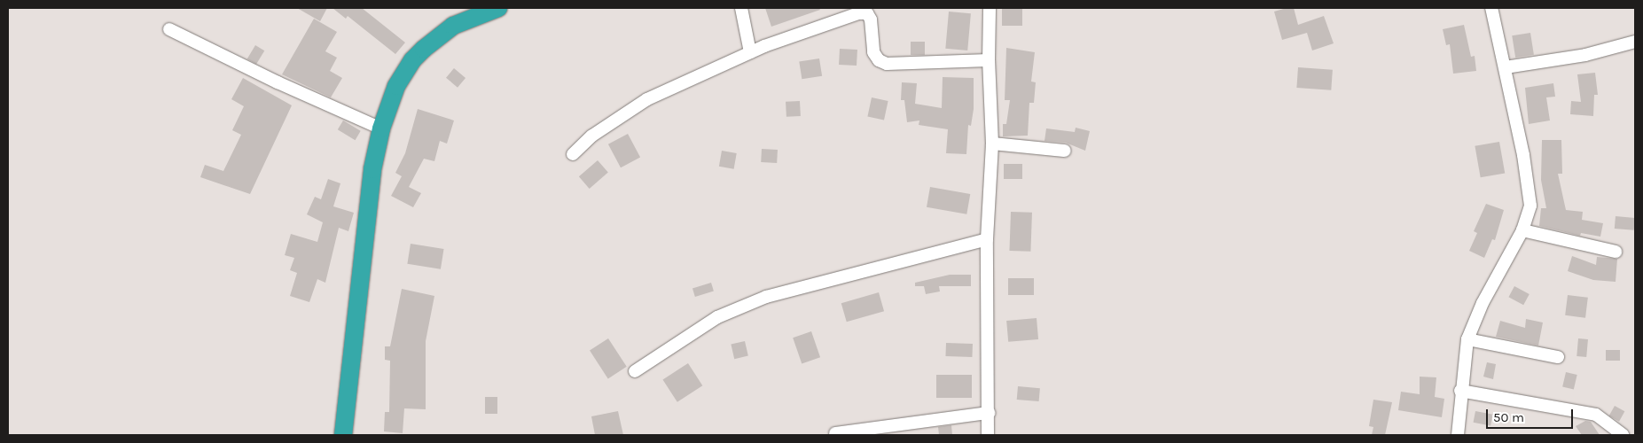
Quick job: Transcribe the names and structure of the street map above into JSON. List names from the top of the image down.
{
  "scale_bar": "50 m"
}
